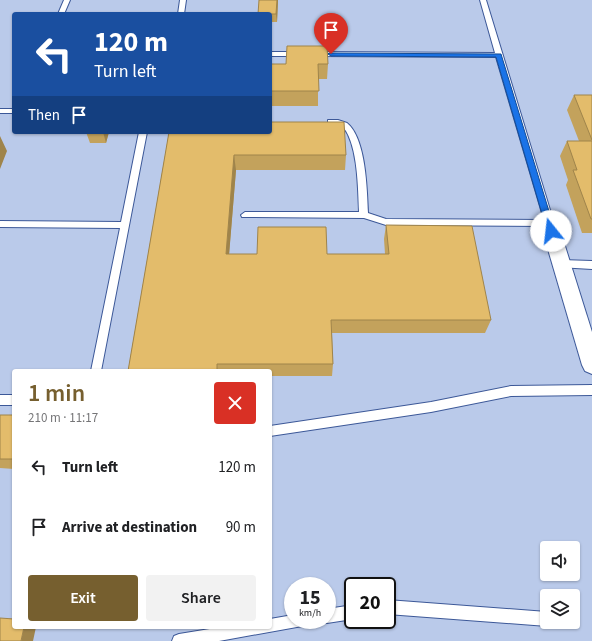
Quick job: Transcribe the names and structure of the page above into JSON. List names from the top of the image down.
{
  "page": {
    "turn": ["120 m", "Turn left"],
    "then": "Then",
    "heading": ["1 min", "210 m · 11:17"],
    "list": [
      {
        "name": "Turn left",
        "value": "120 m"
      },
      {
        "name": "Arrive at destination",
        "value": "90 m"
      }
    ],
    "buttons": ["Exit", "Share"],
    "speed": "15 km/h",
    "limit": "20"
  }
}
